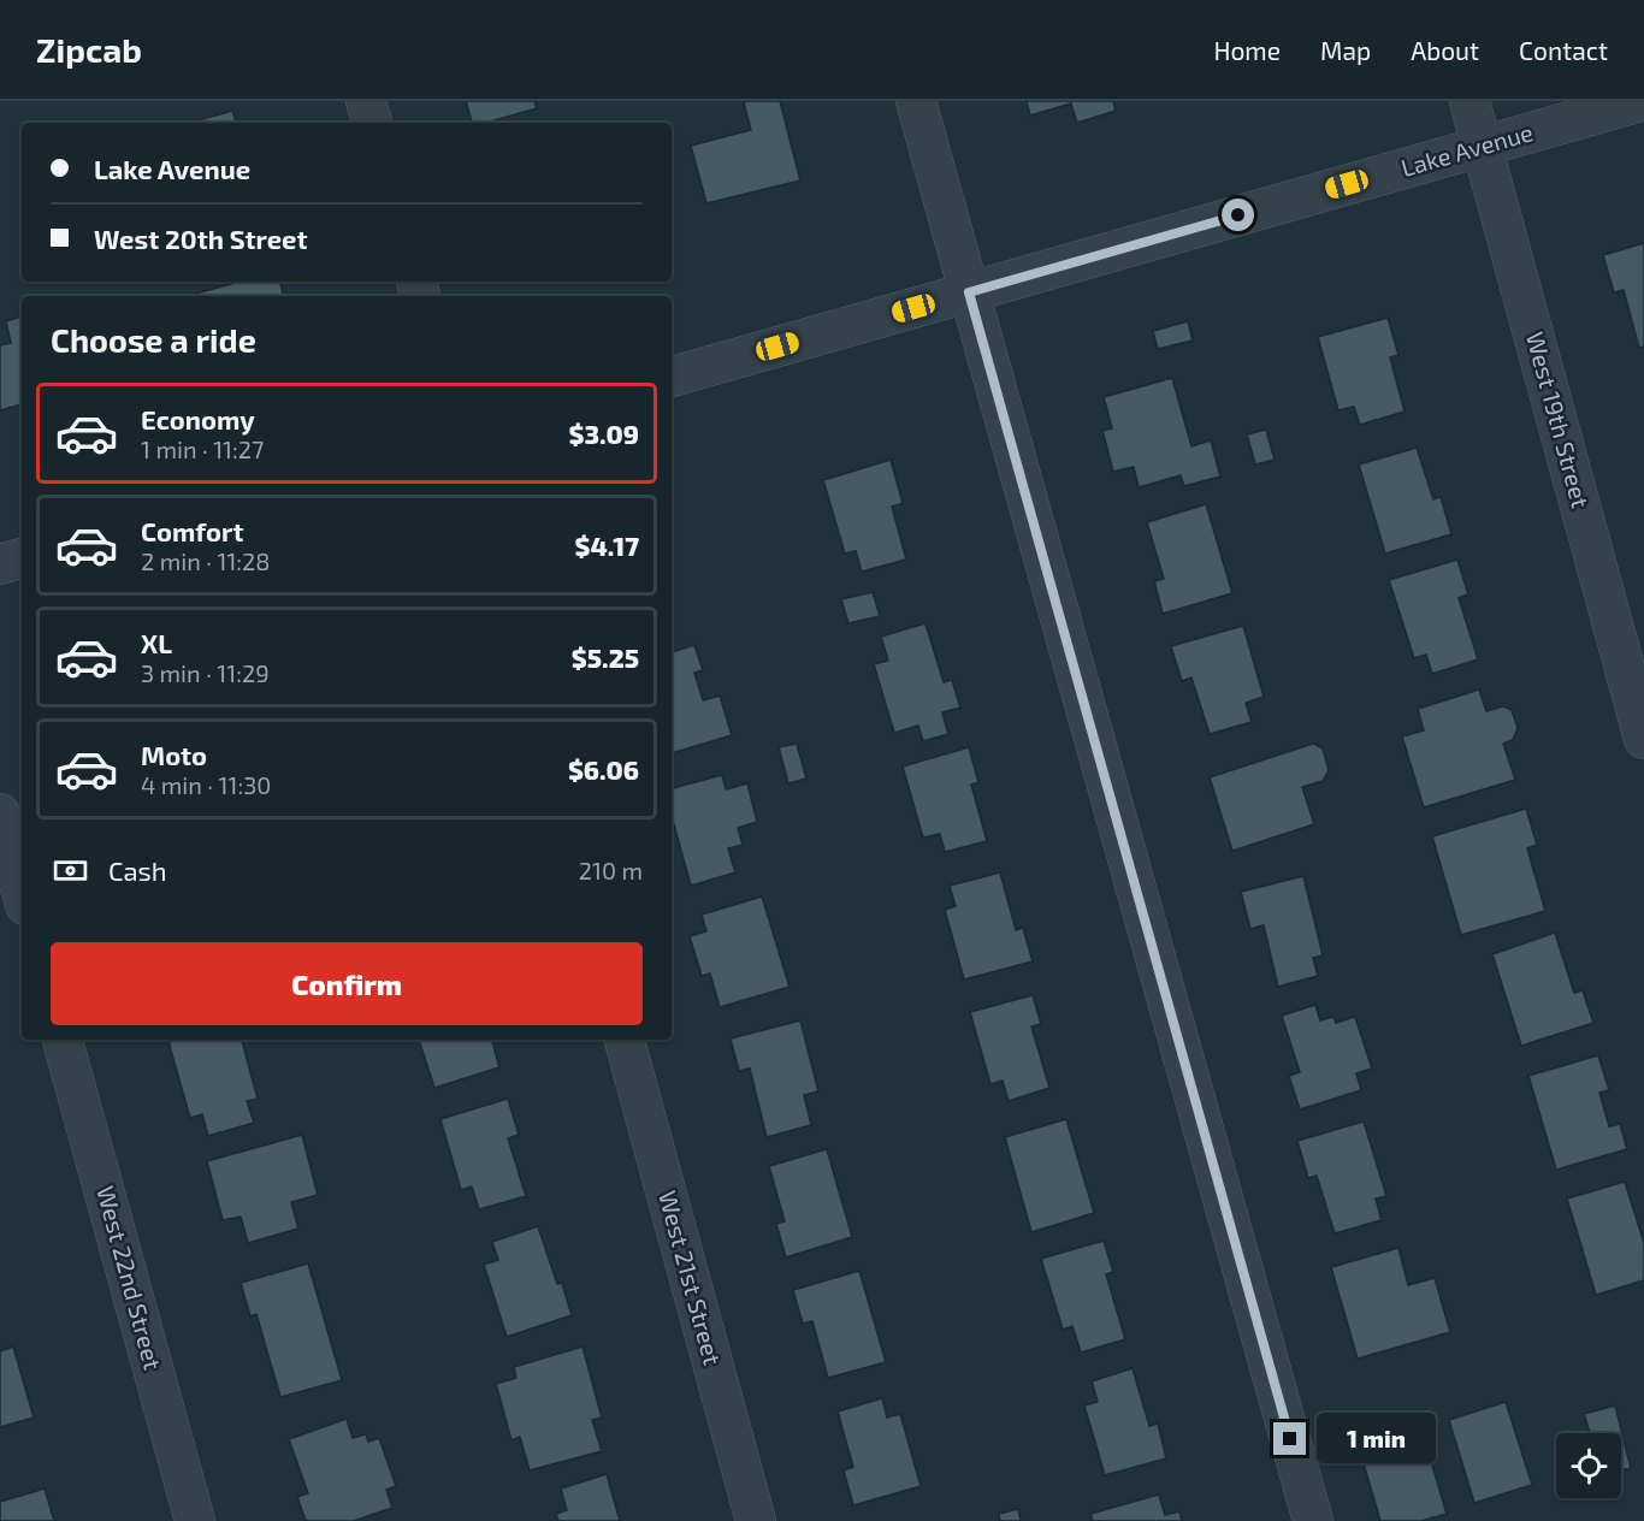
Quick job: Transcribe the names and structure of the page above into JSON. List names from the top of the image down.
{
  "streets": {
    "street": [
      "Lake Avenue",
      "West 19th Street",
      "West 22nd Street",
      "West 21st Street"
    ]
  },
  "crossings": [
    ["Lake Avenue", "West 19th Street"]
  ],
  "page": {
    "header": "Zipcab",
    "nav": [
      "Home",
      "Map",
      "About",
      "Contact"
    ],
    "banner": ["Lake Avenue", "West 20th Street"],
    "heading": "Choose a ride",
    "list": [
      {
        "name": "Economy",
        "note": "1 min · 11:27",
        "value": "$3.09"
      },
      {
        "name": "Comfort",
        "note": "2 min · 11:28",
        "value": "$4.17"
      },
      {
        "name": "XL",
        "note": "3 min · 11:29",
        "value": "$5.25"
      },
      {
        "name": "Moto",
        "note": "4 min · 11:30",
        "value": "$6.06"
      }
    ],
    "pay": ["Cash", "210 m"],
    "buttons": "Confirm",
    "bubble": "1 min"
  }
}
